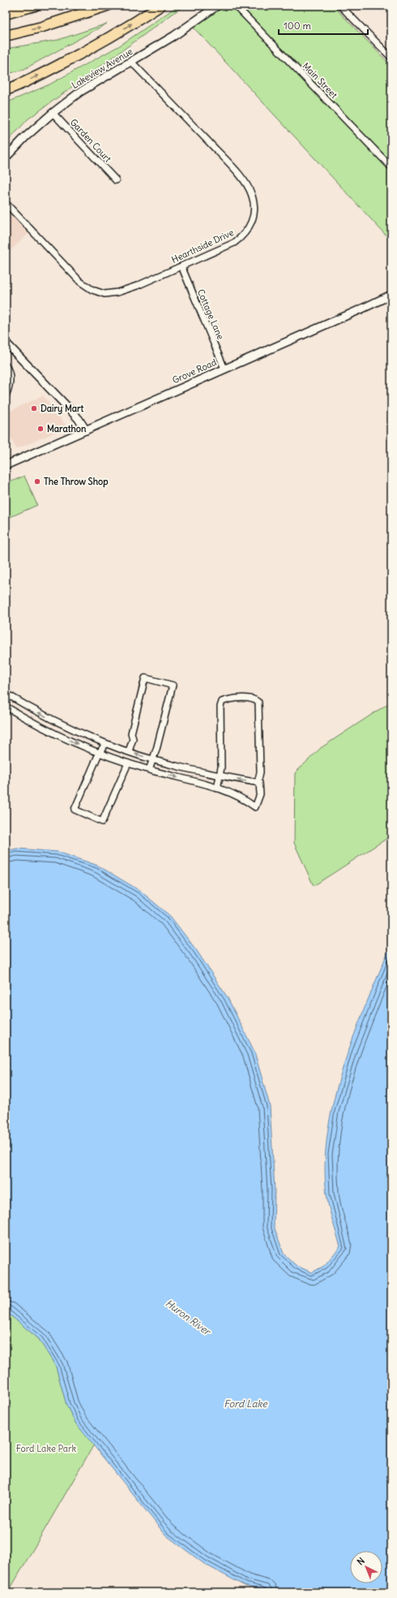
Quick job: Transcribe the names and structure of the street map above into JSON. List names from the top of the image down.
{
  "streets": {
    "main road": ["Lakeview Avenue", "Grove Road"],
    "street": [
      "Main Street",
      "Garden Court",
      "Hearthside Drive",
      "Cottage Lane"
    ]
  },
  "crossings": [
    ["Lakeview Avenue", "Garden Court"],
    ["Lakeview Avenue", "Hearthside Drive"],
    ["Hearthside Drive", "Cottage Lane"],
    ["Cottage Lane", "Grove Road"]
  ],
  "water": ["Huron River", "Ford Lake"],
  "parks": ["Ford Lake Park"],
  "places": ["Dairy Mart", "Marathon", "The Throw Shop"],
  "scale_bar": "100 m",
  "north": "top left"
}
